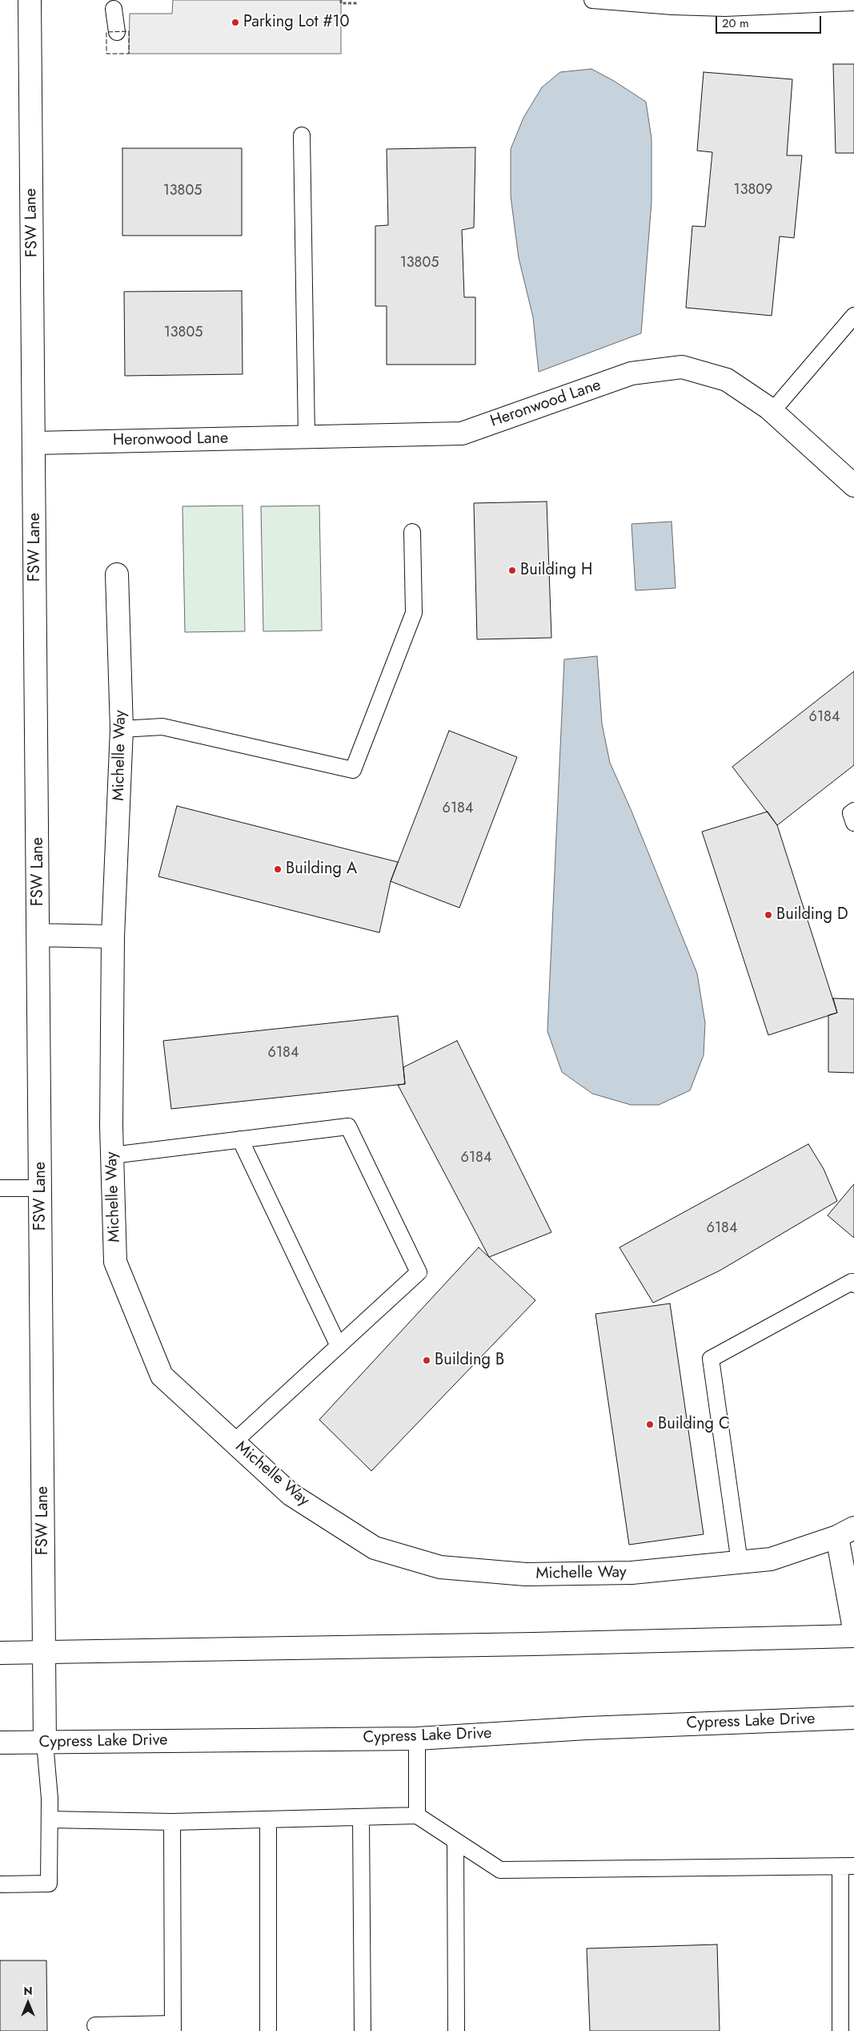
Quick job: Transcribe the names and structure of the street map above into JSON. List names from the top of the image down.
{
  "streets": {
    "street": [
      "FSW Lane",
      "Heronwood Lane",
      "Michelle Way",
      "Cypress Lake Drive"
    ]
  },
  "crossings": [
    ["FSW Lane", "Heronwood Lane"],
    ["FSW Lane", "Cypress Lake Drive"]
  ],
  "places": [
    "Parking Lot #10",
    "Building H",
    "Building A",
    "Building D",
    "Building B",
    "Building C"
  ],
  "house_numbers": [
    "13809",
    "13805",
    "13805",
    "13805",
    "6184",
    "6184",
    "6184",
    "6184",
    "6184"
  ],
  "scale_bar": "20 m",
  "north": "top"
}
